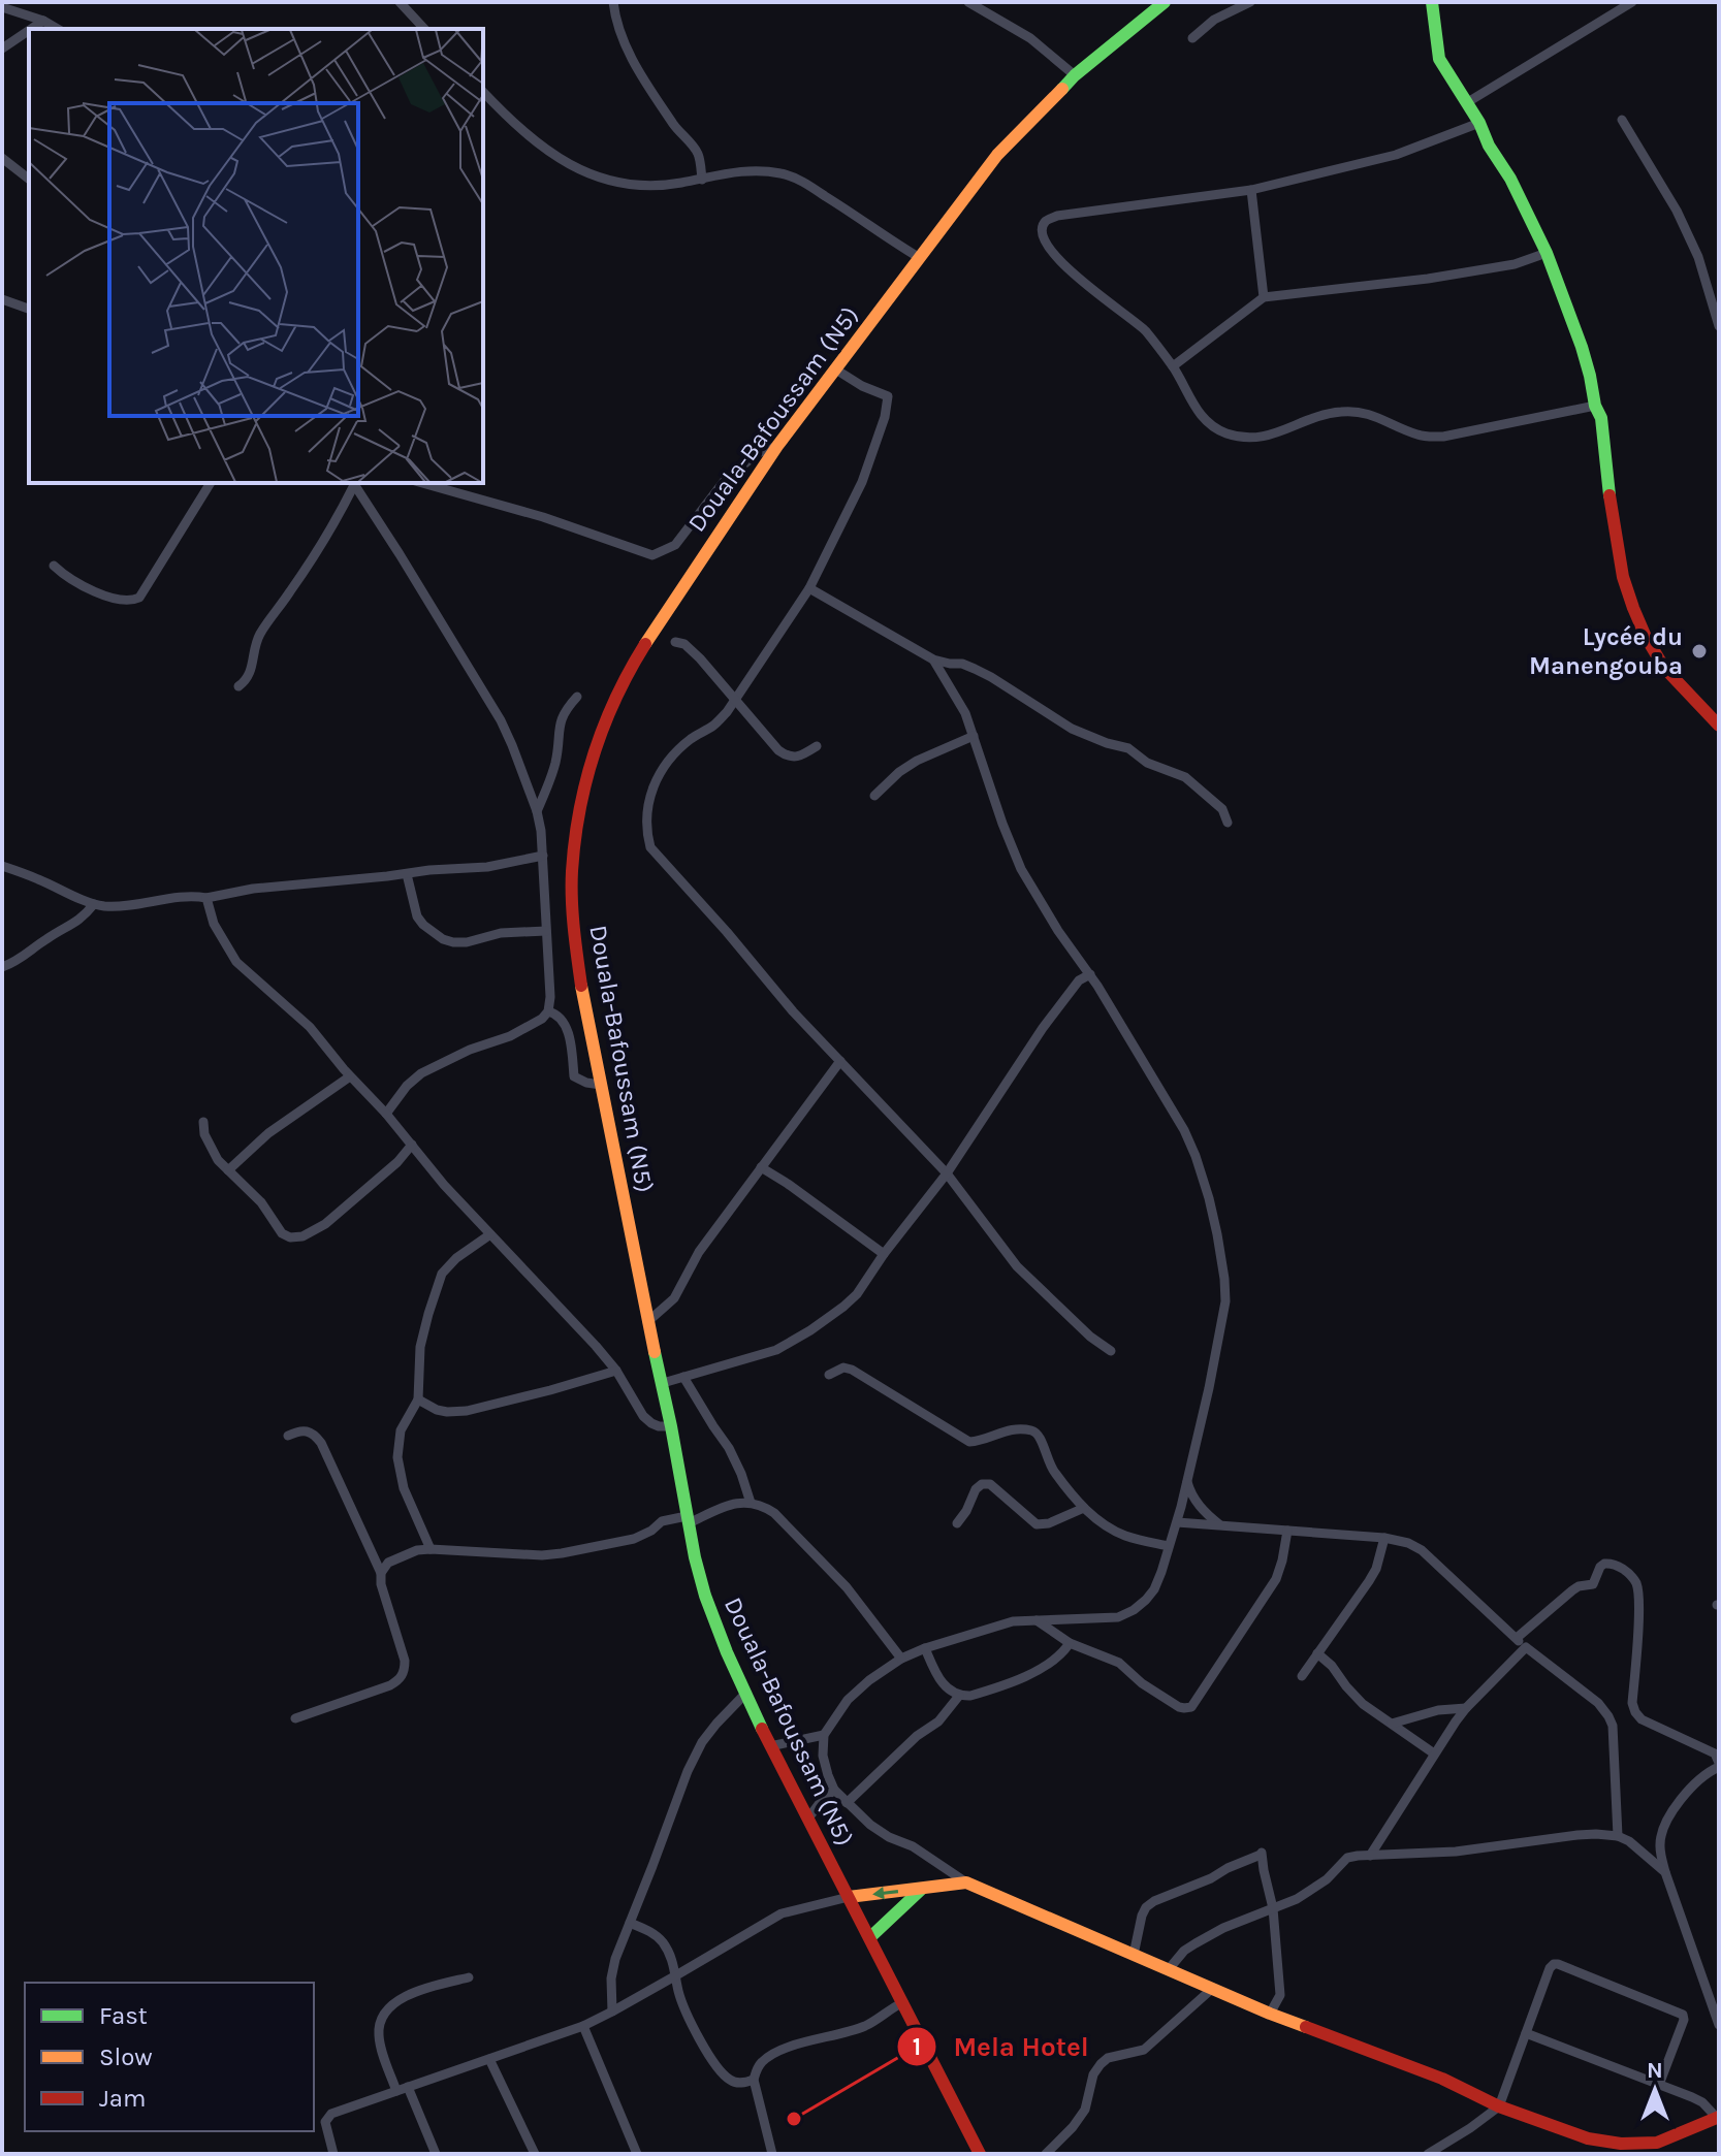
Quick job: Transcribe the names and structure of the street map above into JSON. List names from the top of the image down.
{
  "streets": {
    "main road": ["Douala-Bafoussam (N5)"]
  },
  "places": ["Lycée du Manengouba", "Mela Hotel"],
  "legend": ["Fast", "Slow", "Jam"],
  "north": "top"
}
